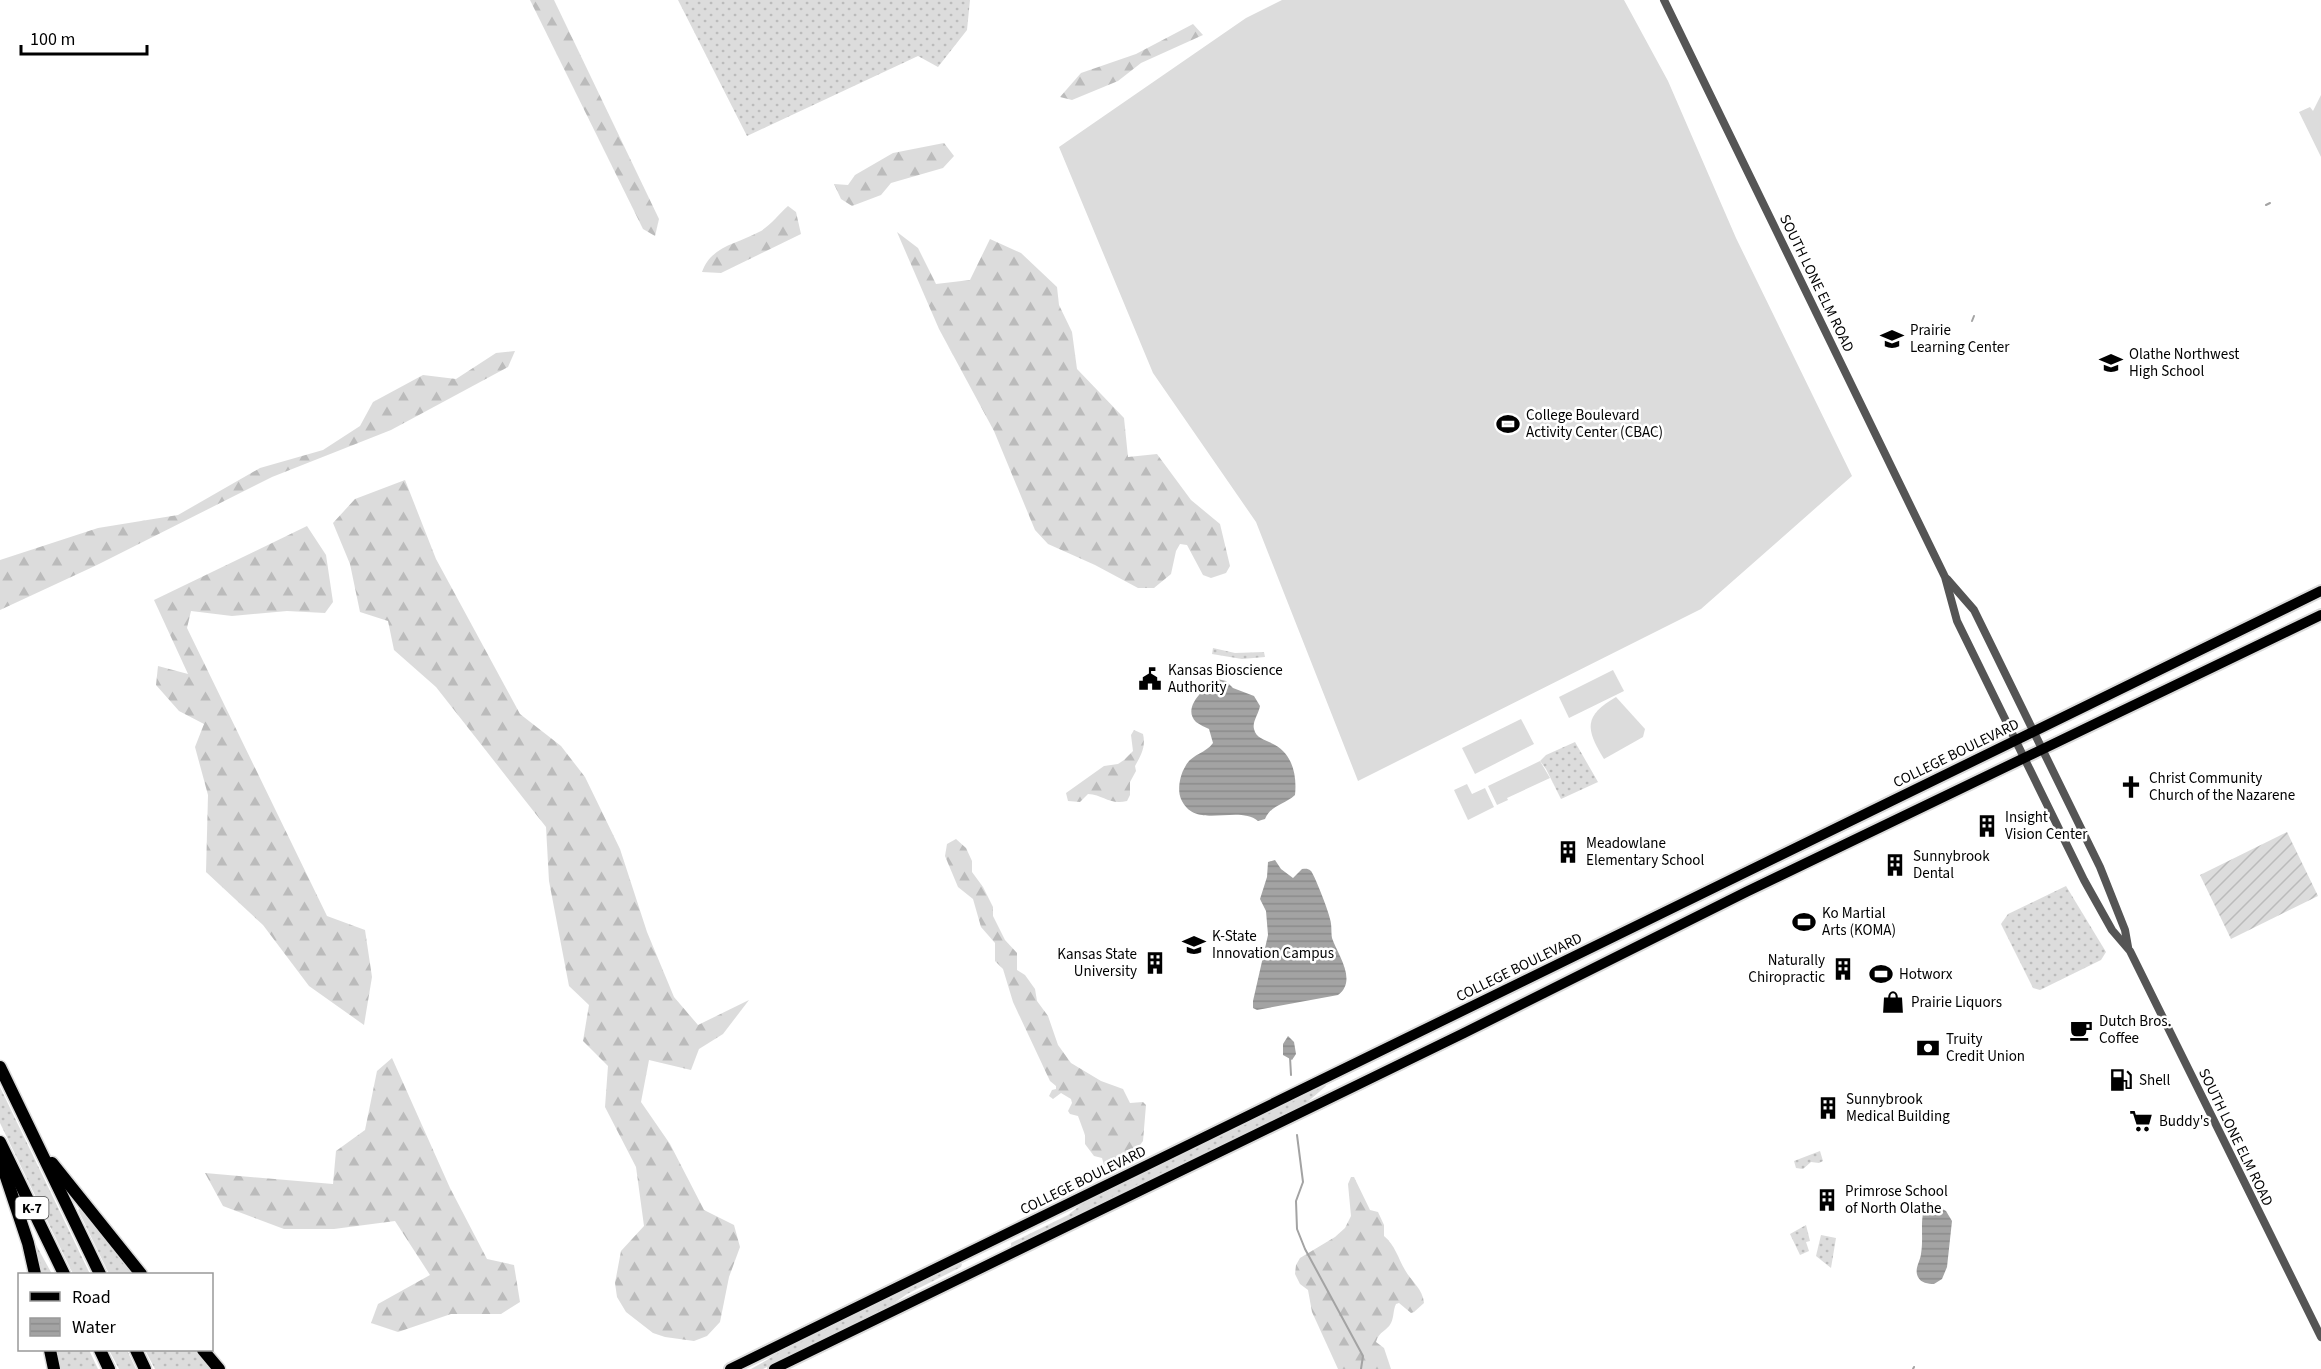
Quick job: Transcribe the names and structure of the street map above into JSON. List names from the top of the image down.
{
  "streets": {
    "highway": ["K-7"],
    "main road": ["COLLEGE BOULEVARD"],
    "street": ["SOUTH LONE ELM ROAD"]
  },
  "crossings": [
    ["SOUTH LONE ELM ROAD", "COLLEGE BOULEVARD"]
  ],
  "places": {
    "school or university": ["Prairie Learning Center", "Olathe Northwest High School", "K-State Innovation Campus"],
    "sports": ["College Boulevard Activity Center (CBAC)", "Ko Martial Arts (KOMA)", "Hotworx"],
    "public building": ["Kansas Bioscience Authority"],
    "church": ["Christ Community Church of the Nazarene"],
    "building": [
      "Insight Vision Center",
      "Meadowlane Elementary School",
      "Sunnybrook Dental",
      "Kansas State University",
      "Naturally Chiropractic",
      "Sunnybrook Medical Building",
      "Primrose School of North Olathe"
    ],
    "shop": ["Prairie Liquors"],
    "cafe": ["Dutch Bros. Coffee"],
    "bank": ["Truity Credit Union"],
    "fuel station": ["Shell"],
    "supermarket": ["Buddy's"]
  },
  "legend": ["Road", "Water"],
  "scale_bar": "100 m"
}
